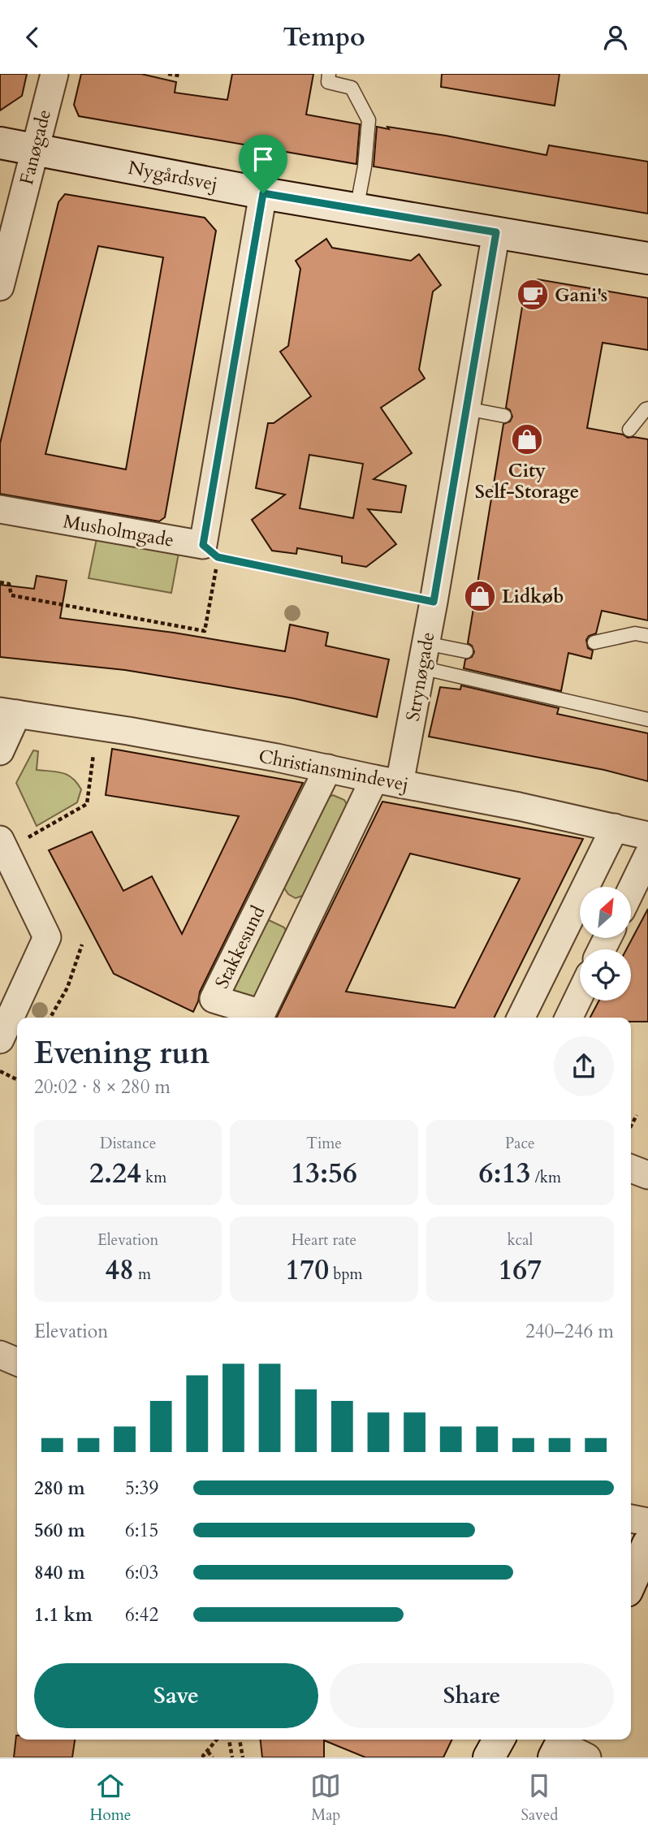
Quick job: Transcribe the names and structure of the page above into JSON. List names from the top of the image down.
{
  "streets": {
    "street": [
      "Fanøgade",
      "Nygårdsvej",
      "Musholmgade",
      "Strynøgade",
      "Christiansmindevej",
      "Stakkesund"
    ]
  },
  "crossings": [
    ["Fanøgade", "Nygårdsvej"],
    ["Nygårdsvej", "Strynøgade"],
    ["Strynøgade", "Christiansmindevej"],
    ["Strynøgade", "Stakkesund"],
    ["Christiansmindevej", "Stakkesund"]
  ],
  "places": {
    "cafe": ["Gani's"],
    "shop": ["City Self-Storage", "Lidkøb"]
  },
  "north": "top right",
  "page": {
    "header": "Tempo",
    "heading": ["Evening run", "20:02 · 8 × 280 m"],
    "stats": [
      ["Distance", "2.24 km"],
      ["Time", "13:56"],
      ["Pace", "6:13 /km"],
      ["Elevation", "48 m"],
      ["Heart rate", "170 bpm"],
      ["kcal", "167"]
    ],
    "chart": ["Elevation", "240–246 m"],
    "list": [
      {
        "name": "280 m",
        "note": "5:39"
      },
      {
        "name": "560 m",
        "note": "6:15"
      },
      {
        "name": "840 m",
        "note": "6:03"
      },
      {
        "name": "1.1 km",
        "note": "6:42"
      }
    ],
    "buttons": ["Save", "Share"],
    "tabs": ["Home", "Map", "Saved"]
  }
}
